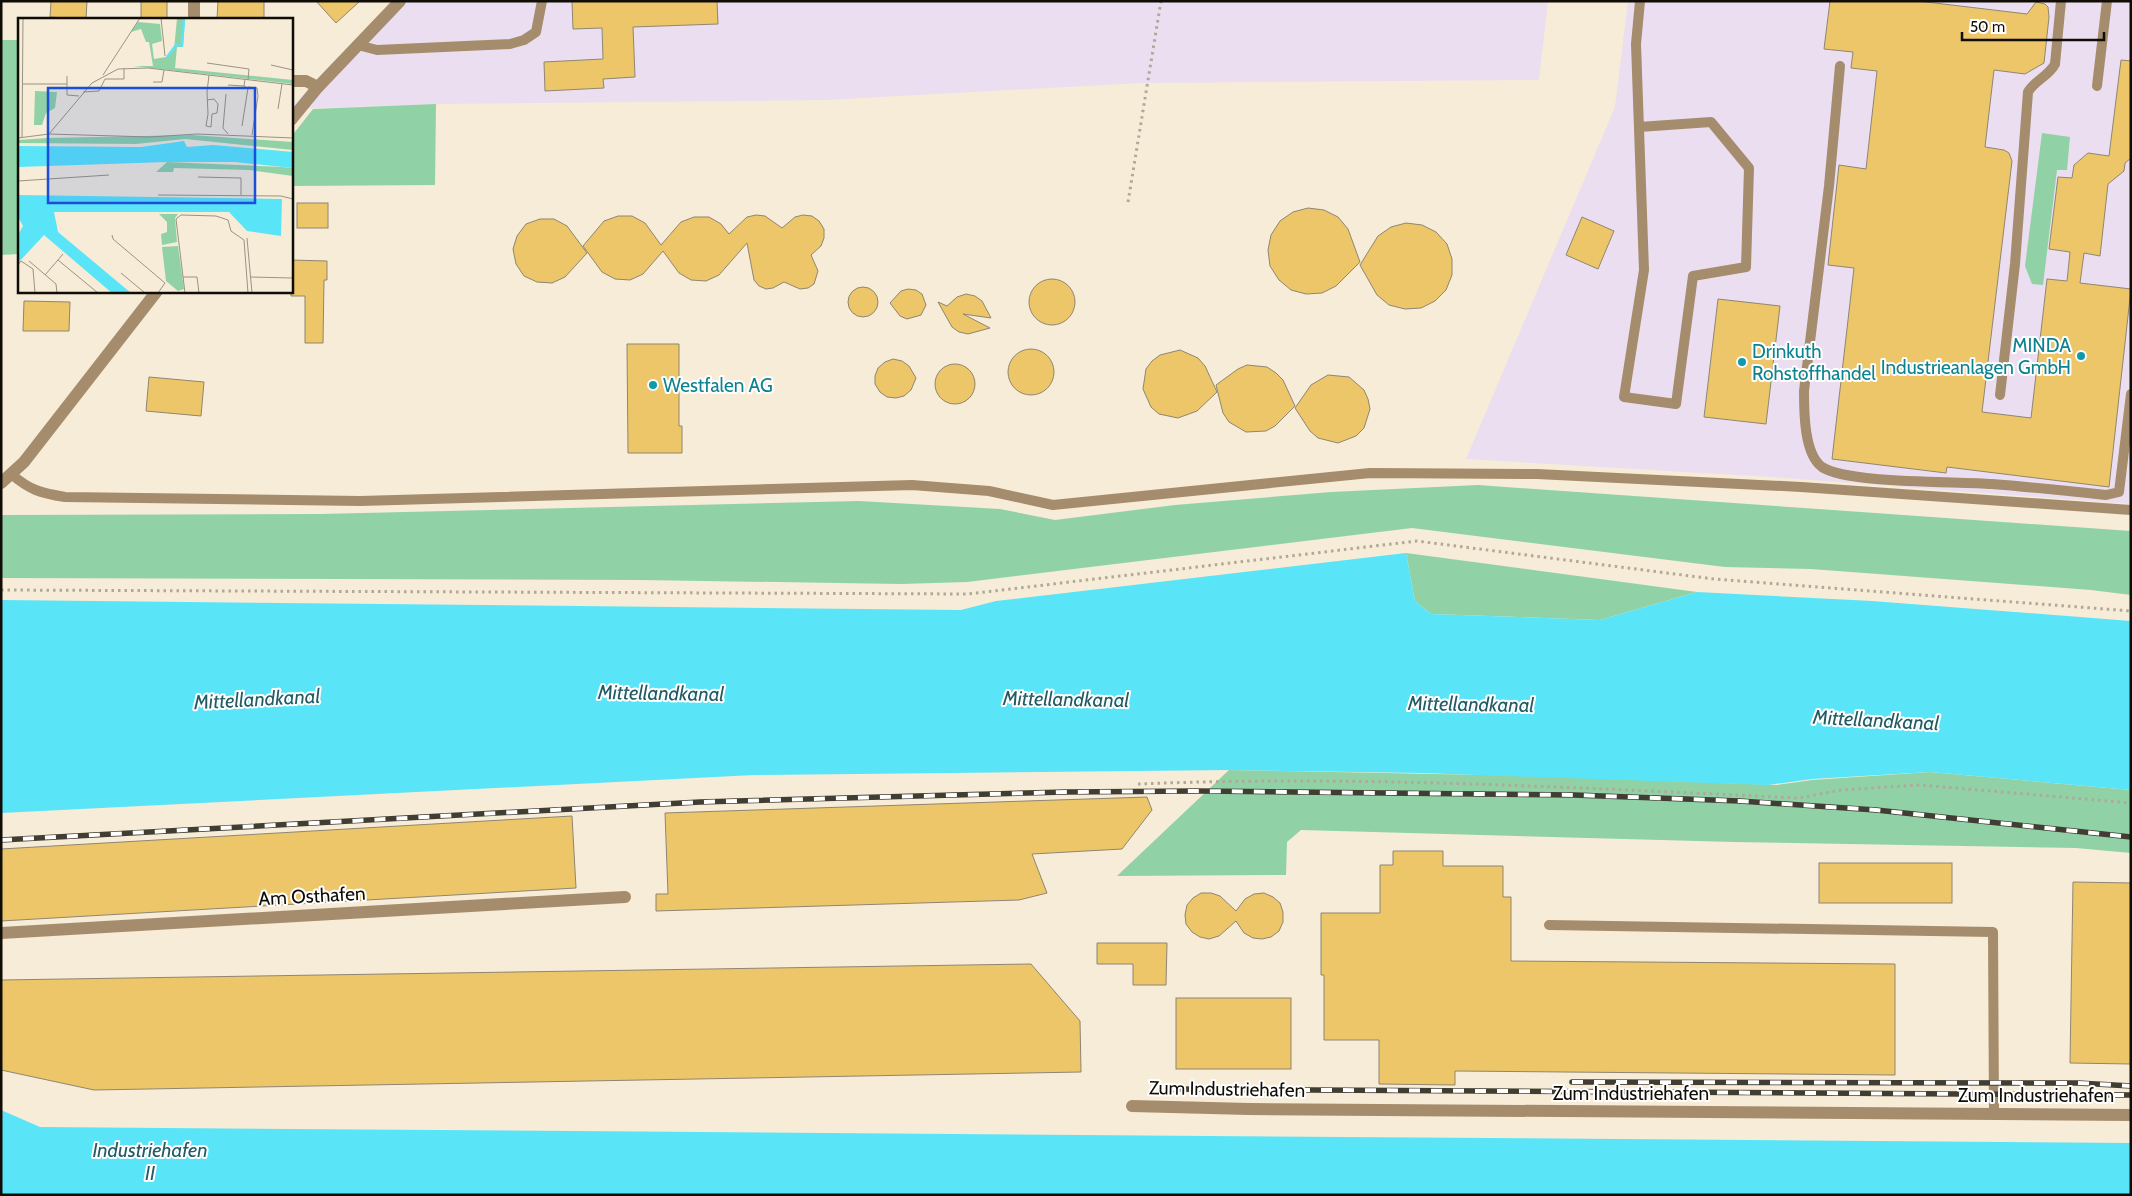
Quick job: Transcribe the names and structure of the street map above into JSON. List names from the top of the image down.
{
  "streets": {
    "street": ["Am Osthafen", "Zum Industriehafen"]
  },
  "water": ["Mittellandkanal", "Industriehafen II"],
  "places": ["MINDA Industrieanlagen GmbH", "Drinkuth Rohstoffhandel", "Westfalen AG"],
  "scale_bar": "50 m"
}
